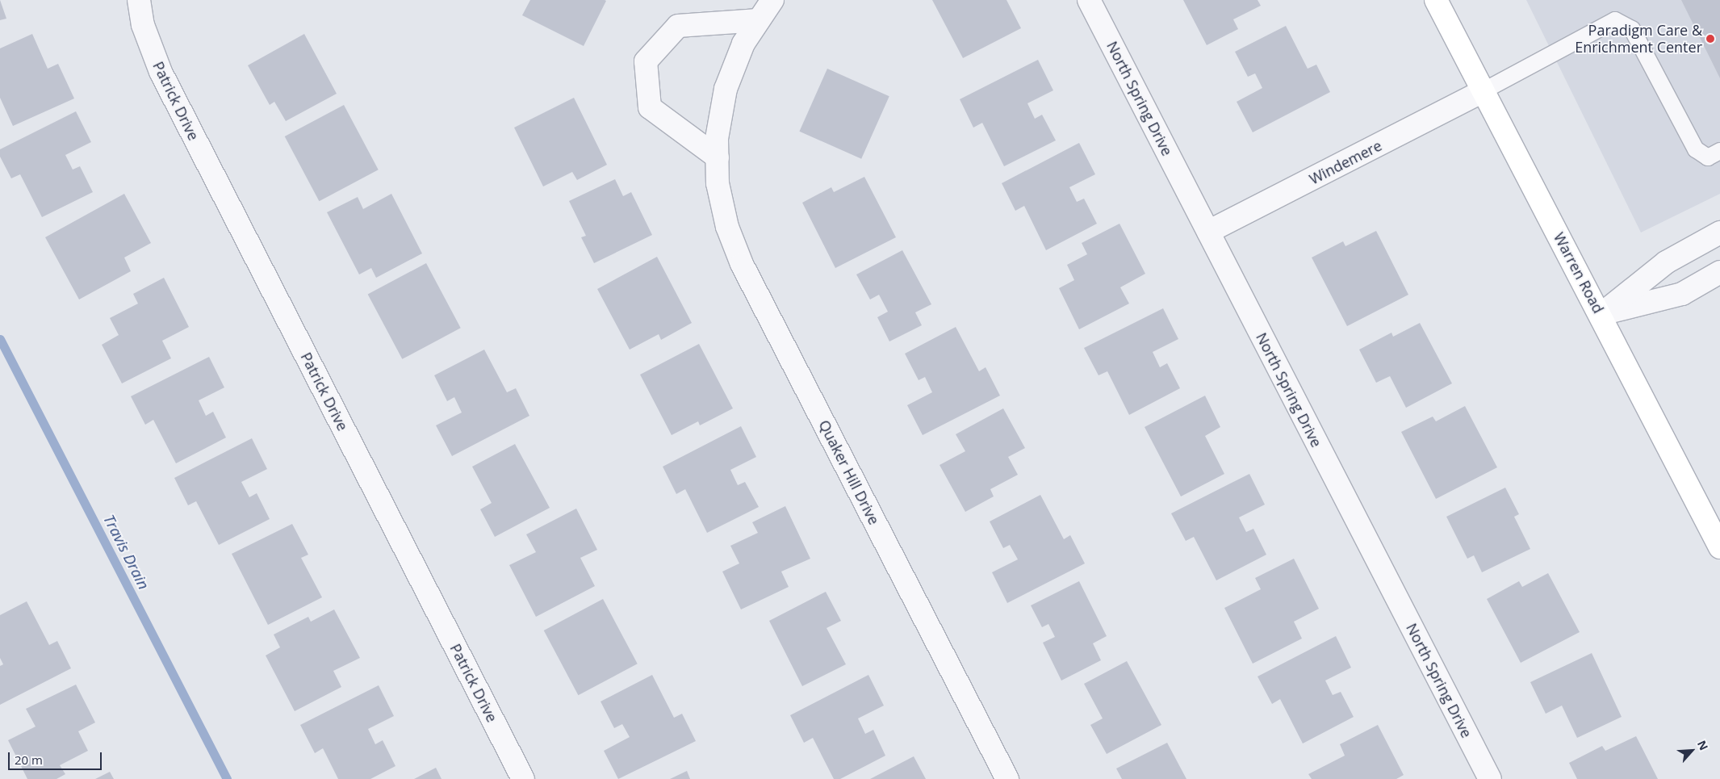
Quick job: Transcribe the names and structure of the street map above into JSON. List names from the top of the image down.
{
  "streets": {
    "main road": ["Warren Road"],
    "street": [
      "North Spring Drive",
      "Patrick Drive",
      "Windemere",
      "Quaker Hill Drive"
    ]
  },
  "crossings": [
    ["North Spring Drive", "Windemere"],
    ["Windemere", "Warren Road"]
  ],
  "water": ["Travis Drain"],
  "places": ["Paradigm Care & Enrichment Center"],
  "scale_bar": "20 m",
  "north": "top right"
}
